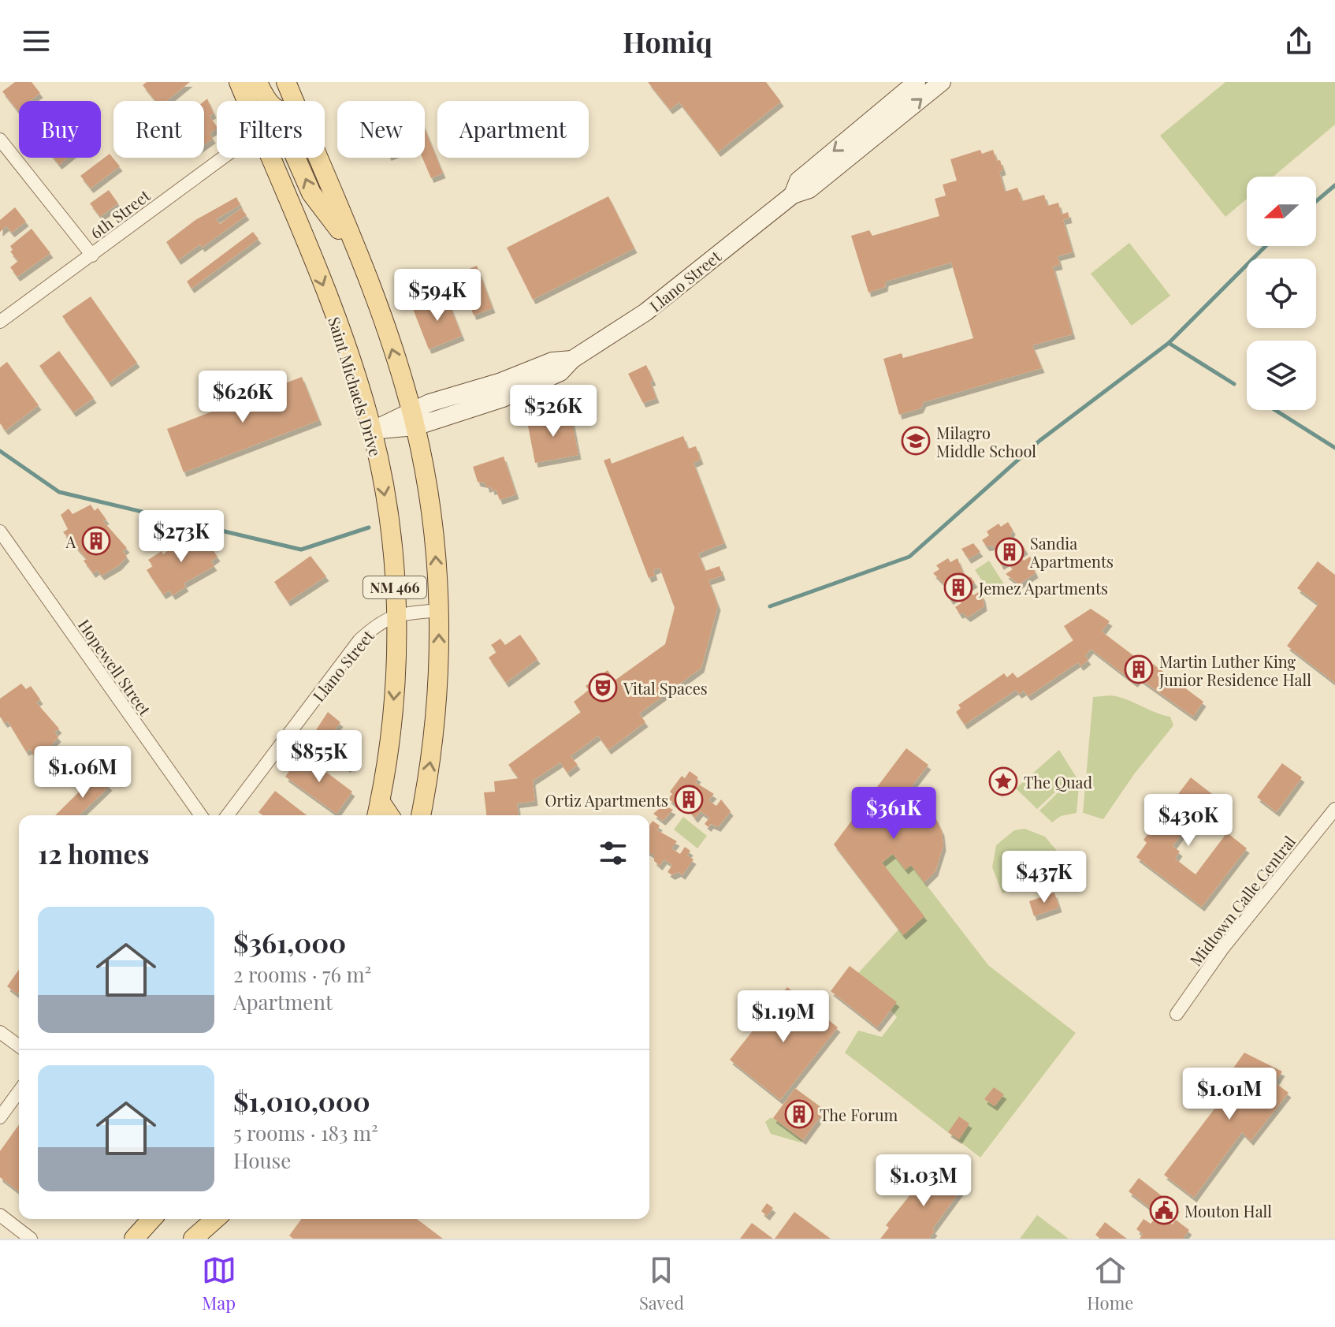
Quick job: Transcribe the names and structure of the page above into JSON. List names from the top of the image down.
{
  "streets": {
    "main road": ["Saint Michaels Drive", "NM 466"],
    "street": [
      "6th Street",
      "Llano Street",
      "Hopewell Street",
      "Midtown Calle Central"
    ]
  },
  "crossings": [
    ["Llano Street", "Saint Michaels Drive"],
    ["Llano Street", "NM 466"]
  ],
  "places": {
    "school or university": ["Milagro Middle School"],
    "building": [
      "A",
      "Sandia Apartments",
      "Jemez Apartments",
      "Martin Luther King Junior Residence Hall",
      "Ortiz Apartments",
      "The Forum"
    ],
    "theatre": ["Vital Spaces"],
    "place": ["The Quad"],
    "public building": ["Mouton Hall"]
  },
  "north": "left",
  "page": {
    "header": "Homiq",
    "chip": [
      "Buy",
      "Rent",
      "Filters",
      "New",
      "Apartment"
    ],
    "price": [
      "$594K",
      "$626K",
      "$526K",
      "$273K",
      "$855K",
      "$1.06M",
      "$361K",
      "$430K",
      "$437K",
      "$1.19M",
      "$1.01M",
      "$1.03M"
    ],
    "heading": "12 homes",
    "list": [
      {
        "name": "$361,000",
        "note": "2 rooms · 76 m² · Apartment"
      },
      {
        "name": "$1,010,000",
        "note": "5 rooms · 183 m² · House"
      }
    ],
    "tabs": ["Map", "Saved", "Home"]
  }
}
